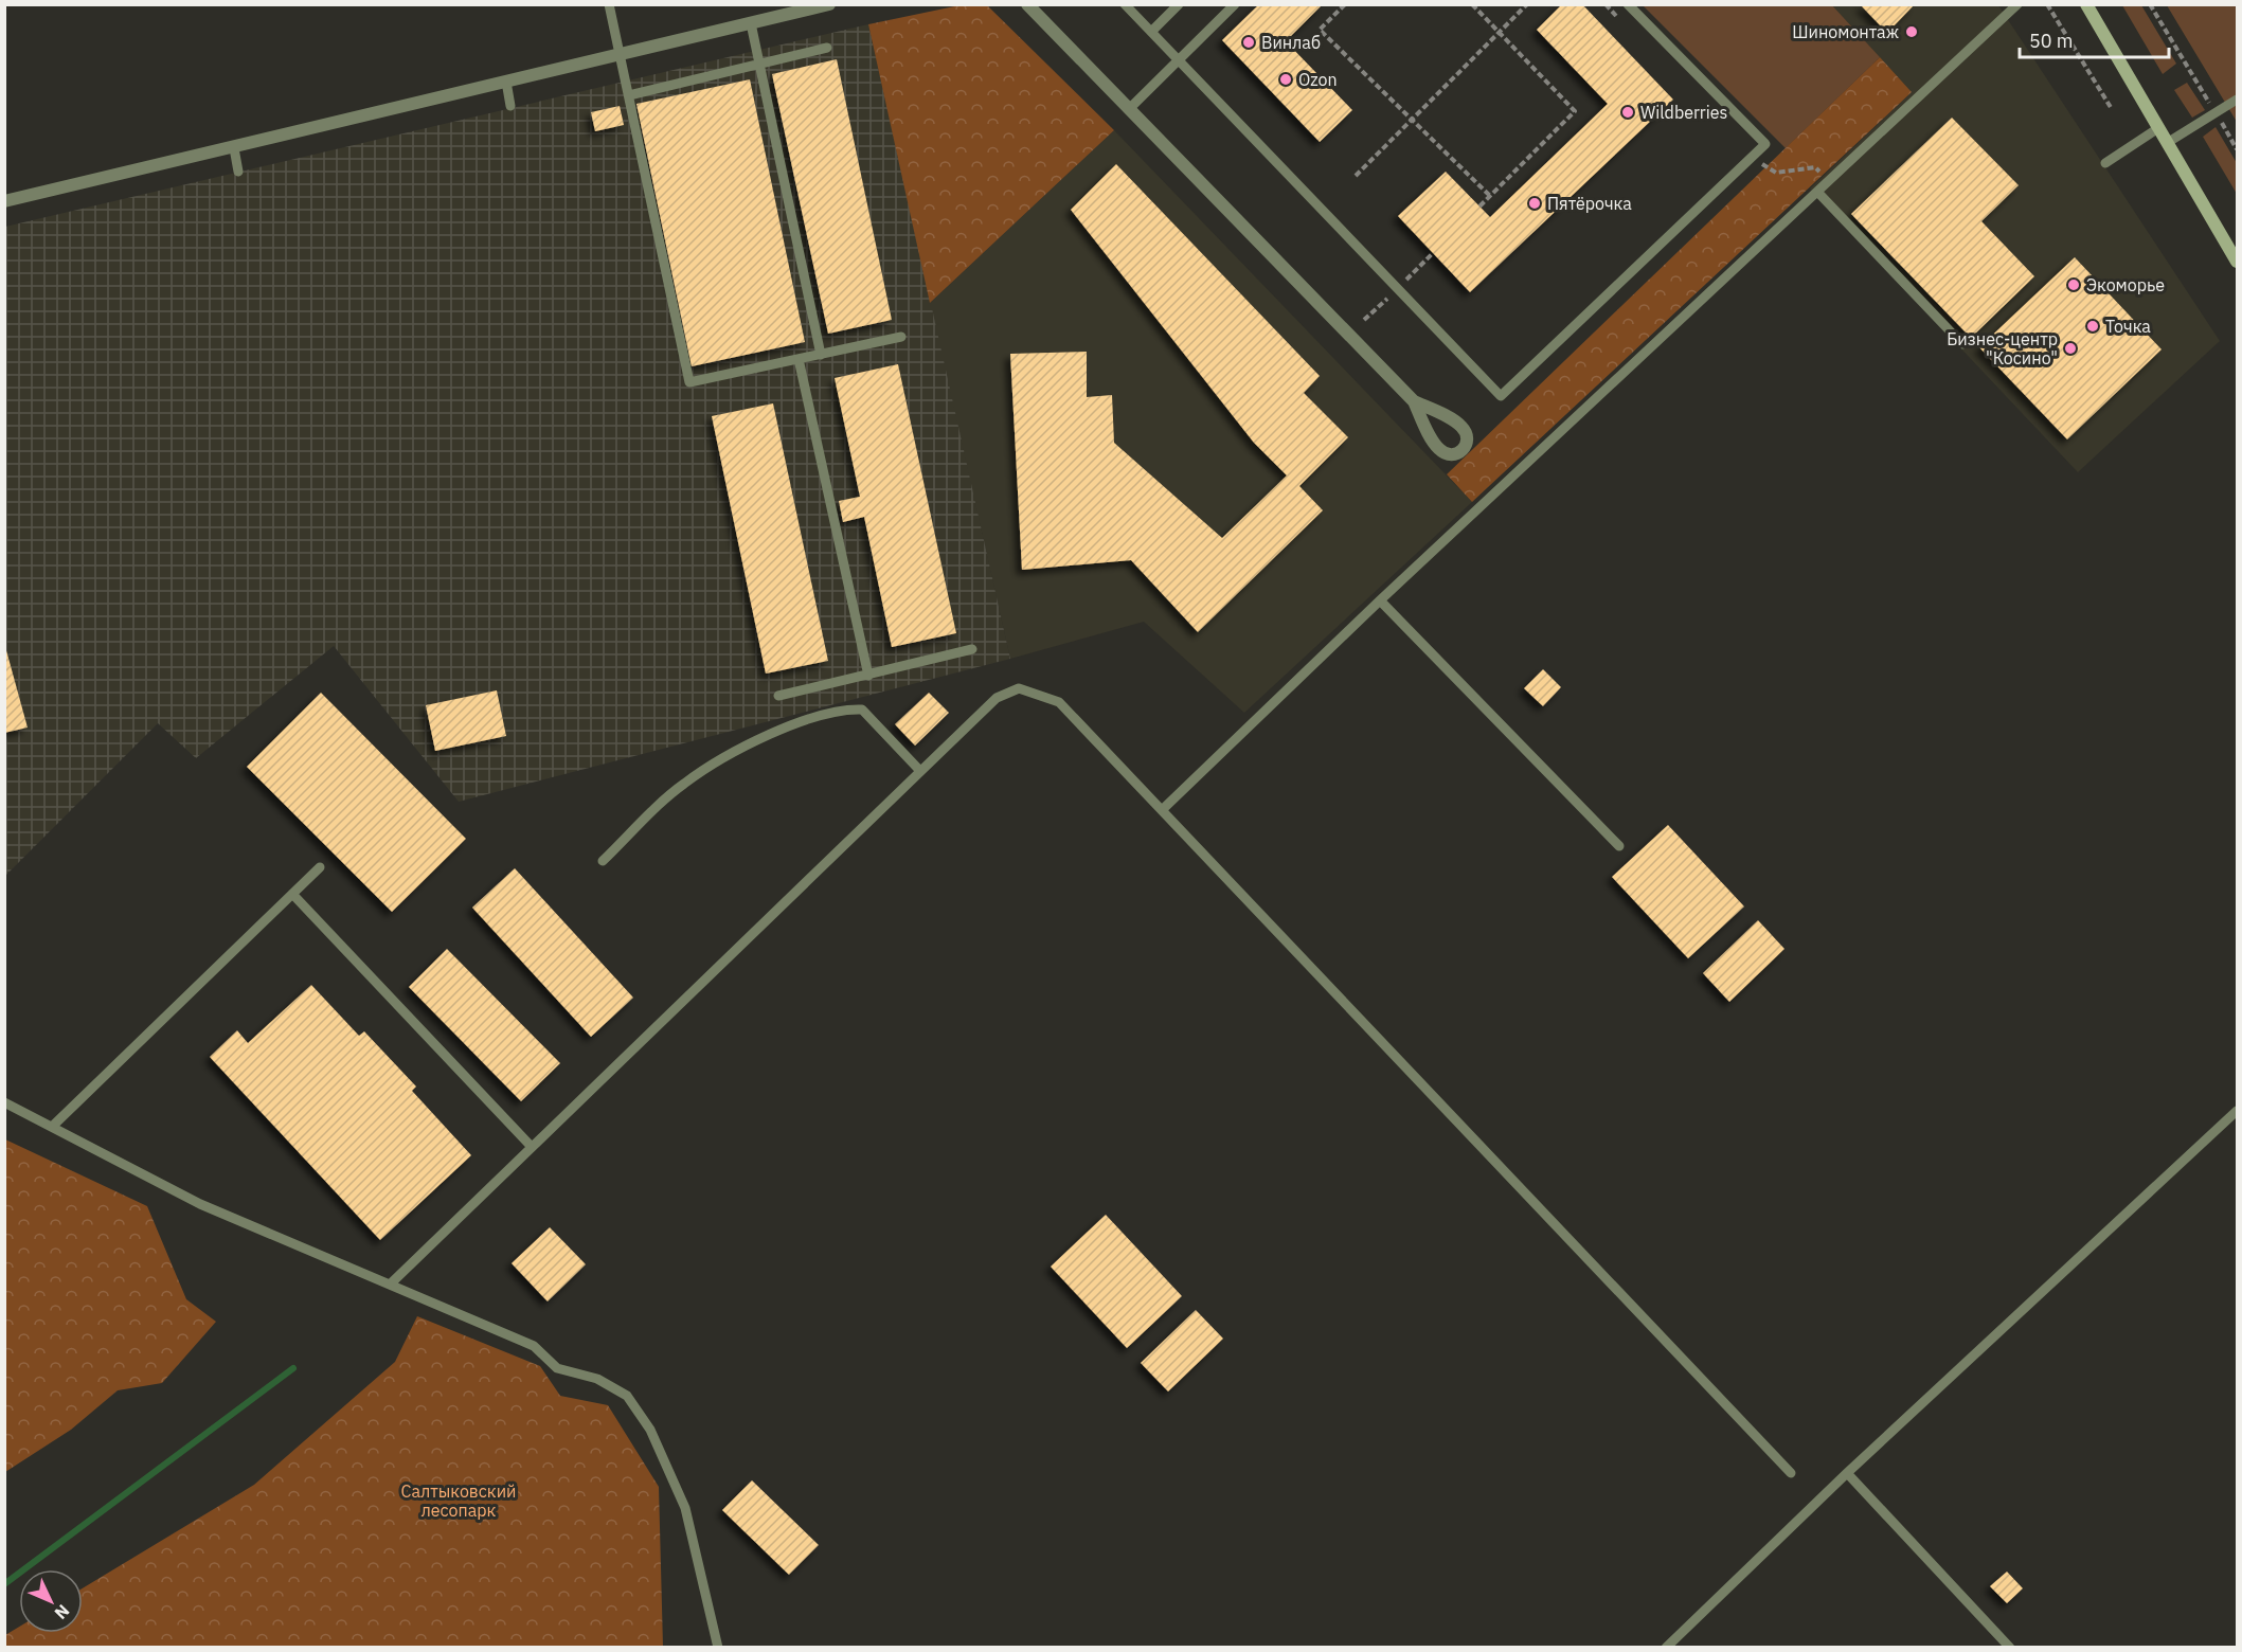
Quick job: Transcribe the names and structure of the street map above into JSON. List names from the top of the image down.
{
  "parks": ["Салтыковский лесопарк"],
  "places": [
    "Шиномонтаж",
    "Винлаб",
    "Ozon",
    "Wildberries",
    "Пятёрочка",
    "Экоморье",
    "Точка",
    "Бизнес-центр \"Косино\""
  ],
  "scale_bar": "50 m",
  "north": "bottom right"
}
